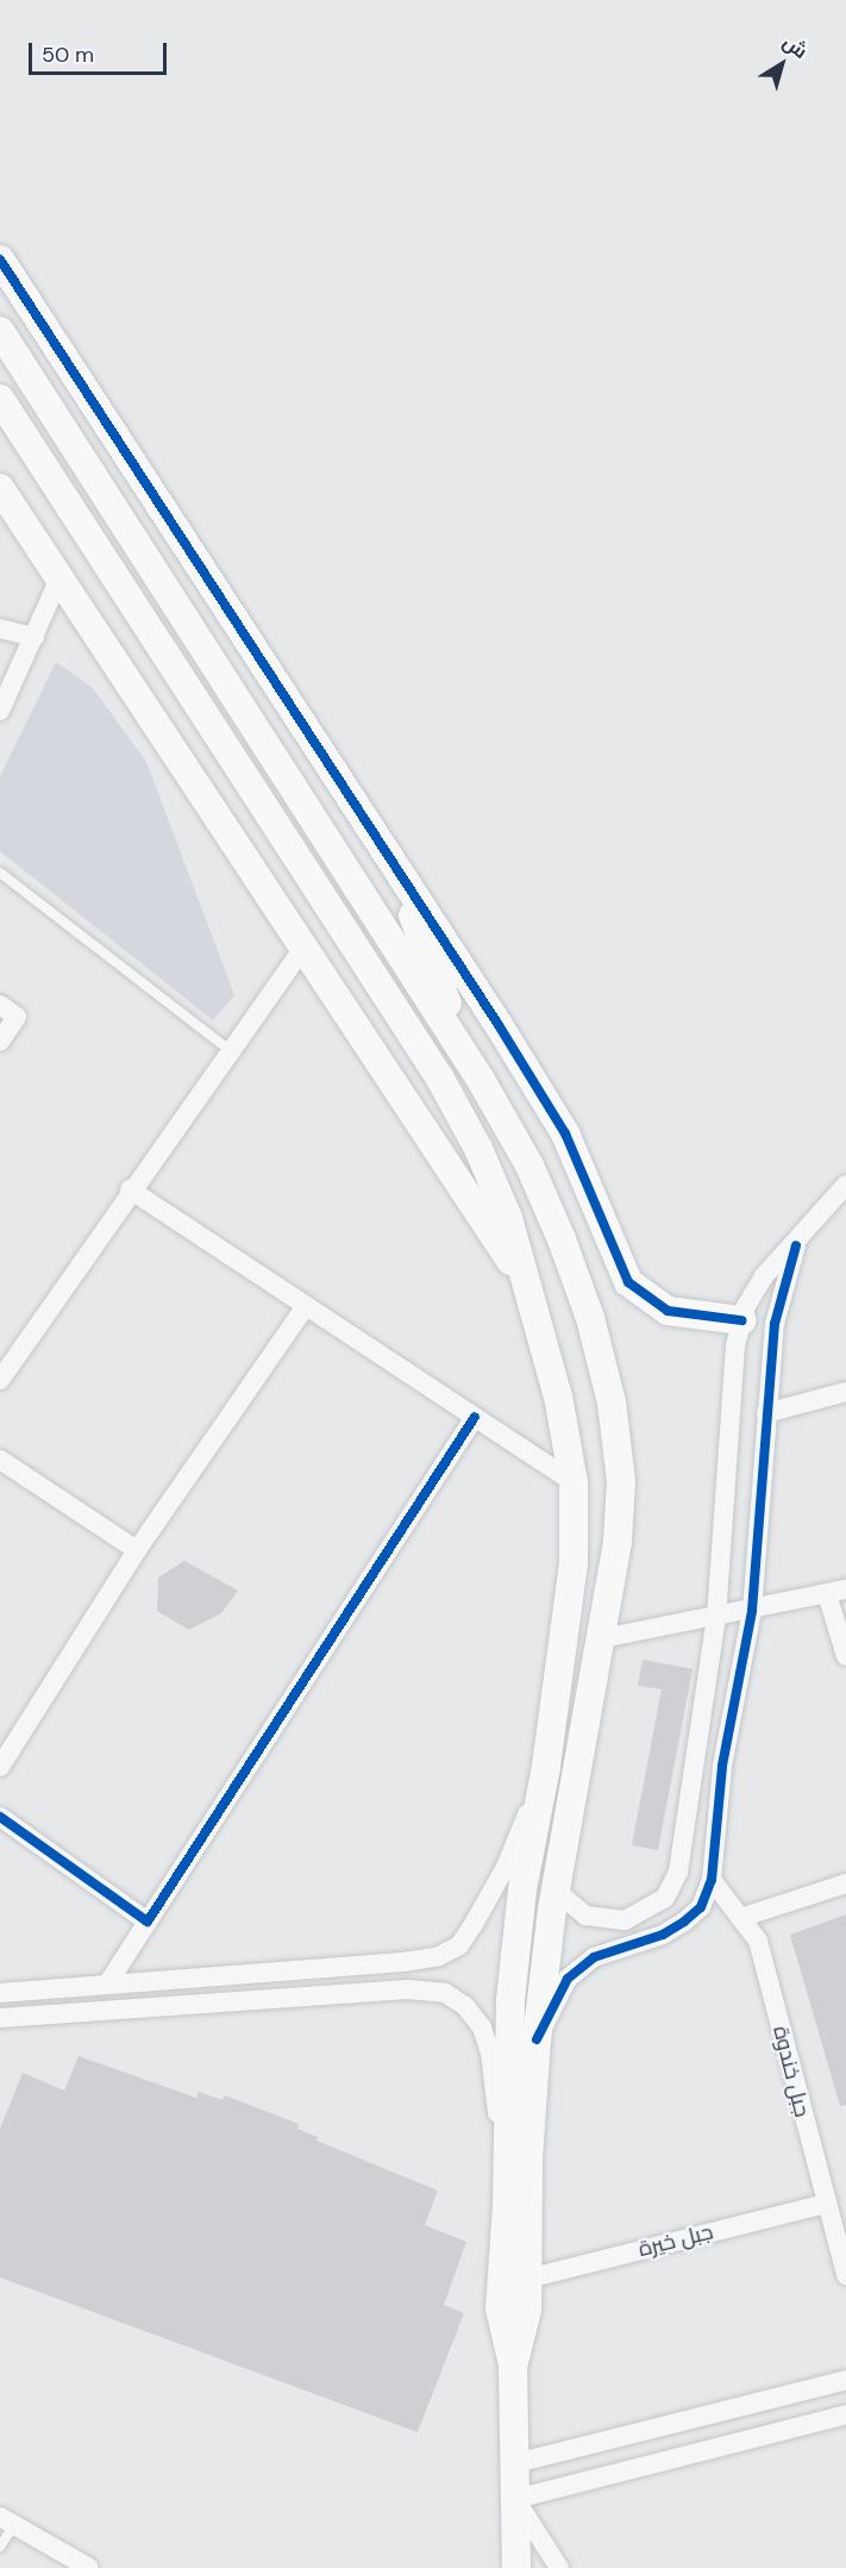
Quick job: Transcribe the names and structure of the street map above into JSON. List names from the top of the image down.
{
  "streets": {
    "street": ["جبل خندوة", "جبل خيرة"]
  },
  "crossings": [
    ["جبل خندوة", "جبل خيرة"]
  ],
  "scale_bar": "50 m",
  "north": "top right"
}
